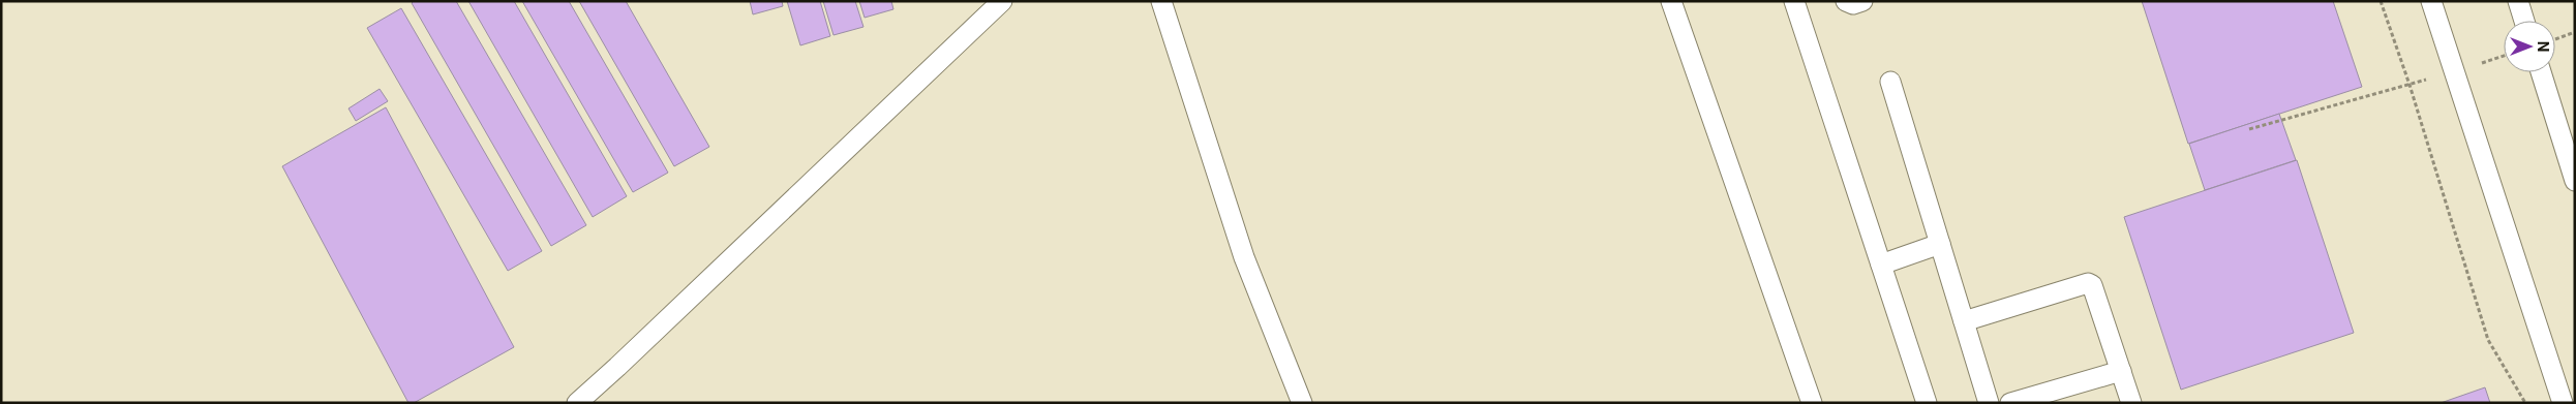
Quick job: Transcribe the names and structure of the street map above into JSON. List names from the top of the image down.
{
  "north": "right"
}
